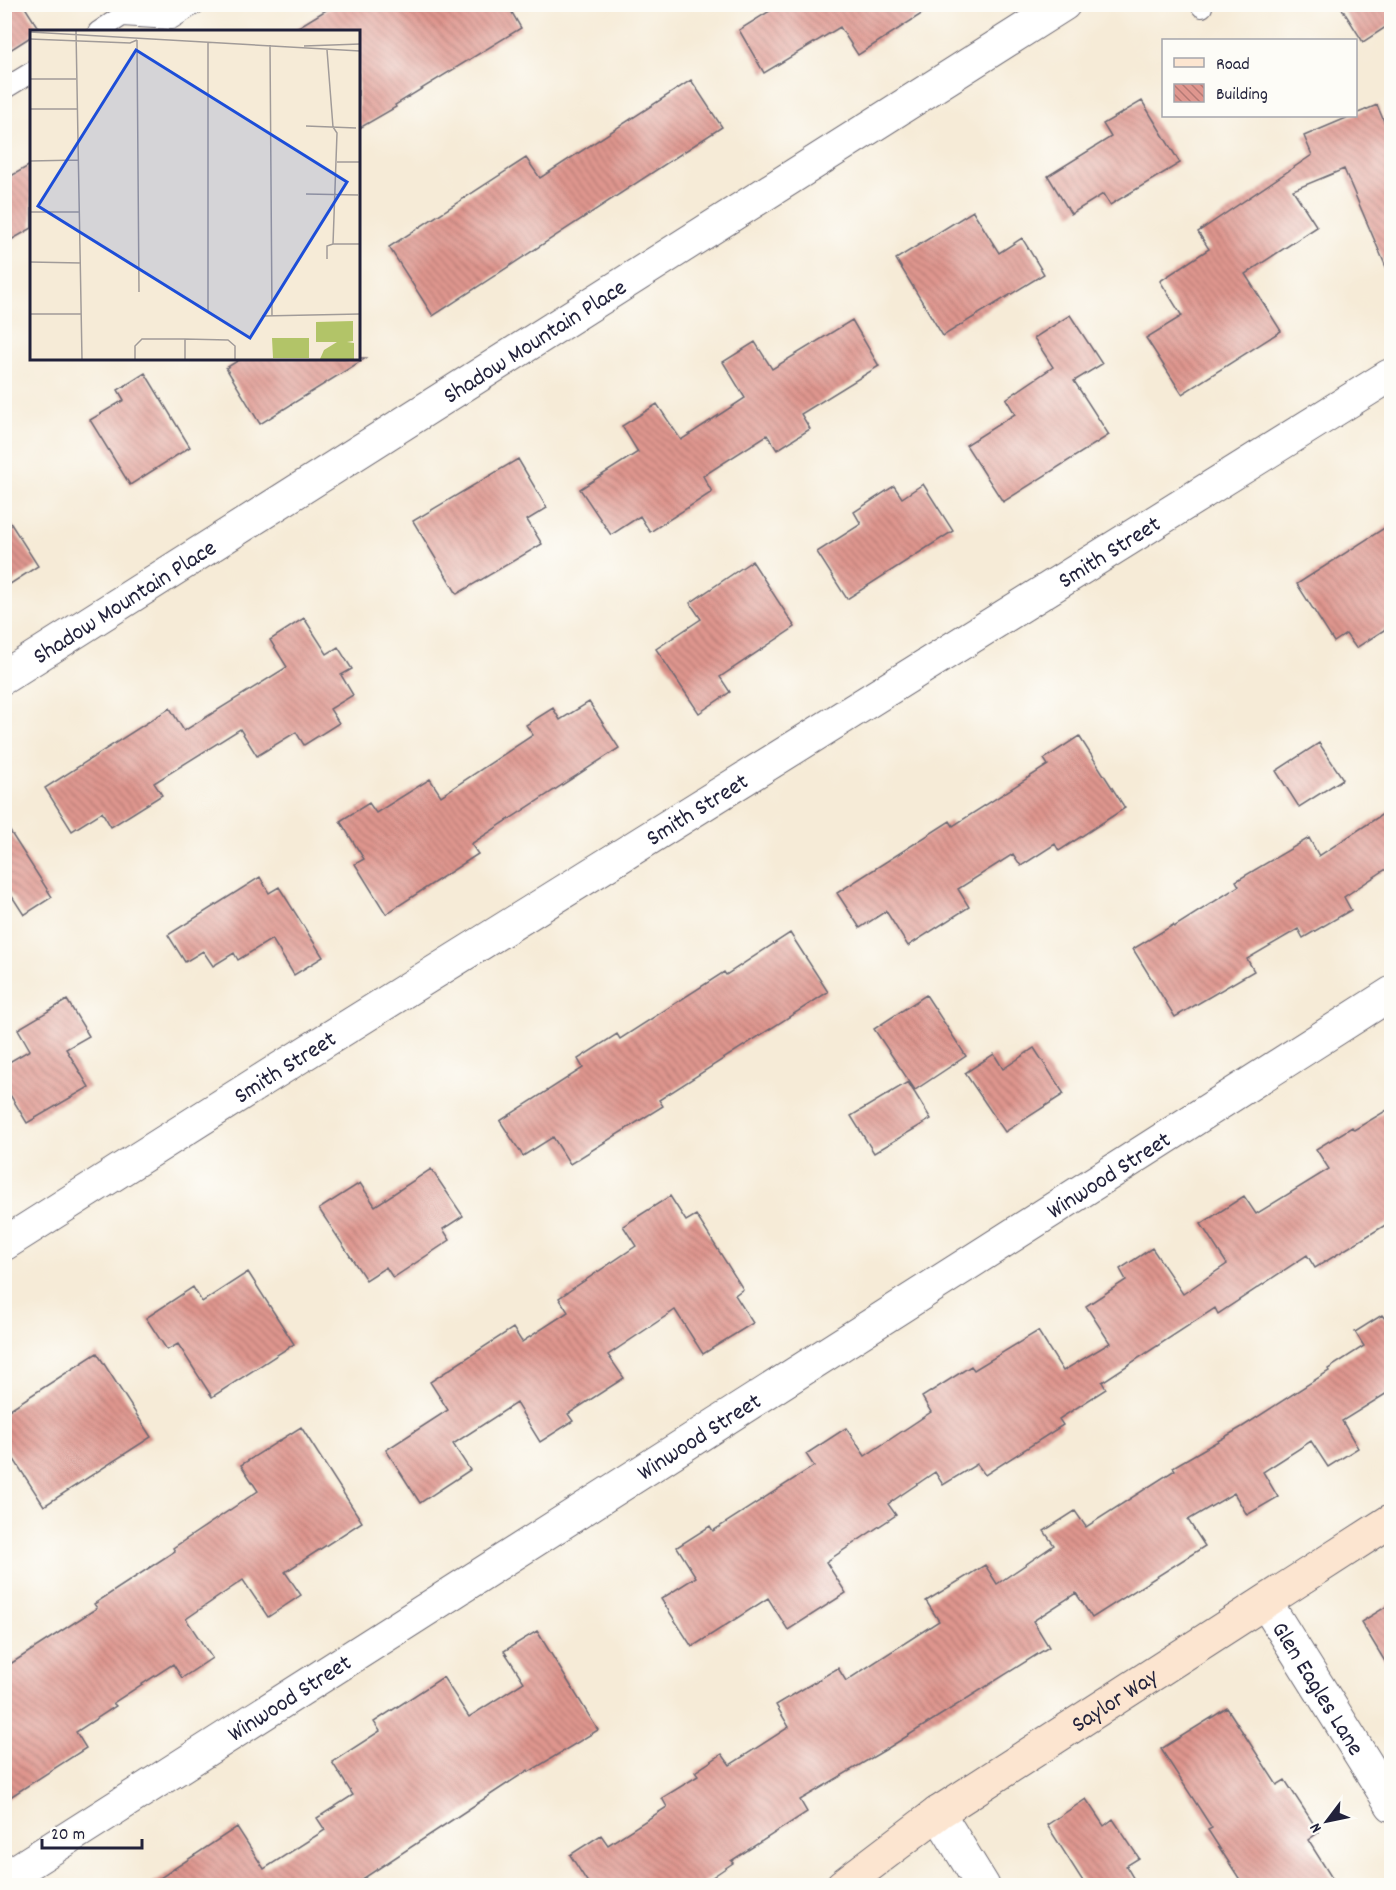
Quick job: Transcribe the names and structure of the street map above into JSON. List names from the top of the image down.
{
  "streets": {
    "street": [
      "Shadow Mountain Place",
      "Smith Street",
      "Winwood Street",
      "Glen Eagles Lane",
      "Saylor Way"
    ]
  },
  "crossings": [
    ["Glen Eagles Lane", "Saylor Way"]
  ],
  "legend": ["Road", "Building"],
  "scale_bar": "20 m",
  "north": "bottom left"
}
